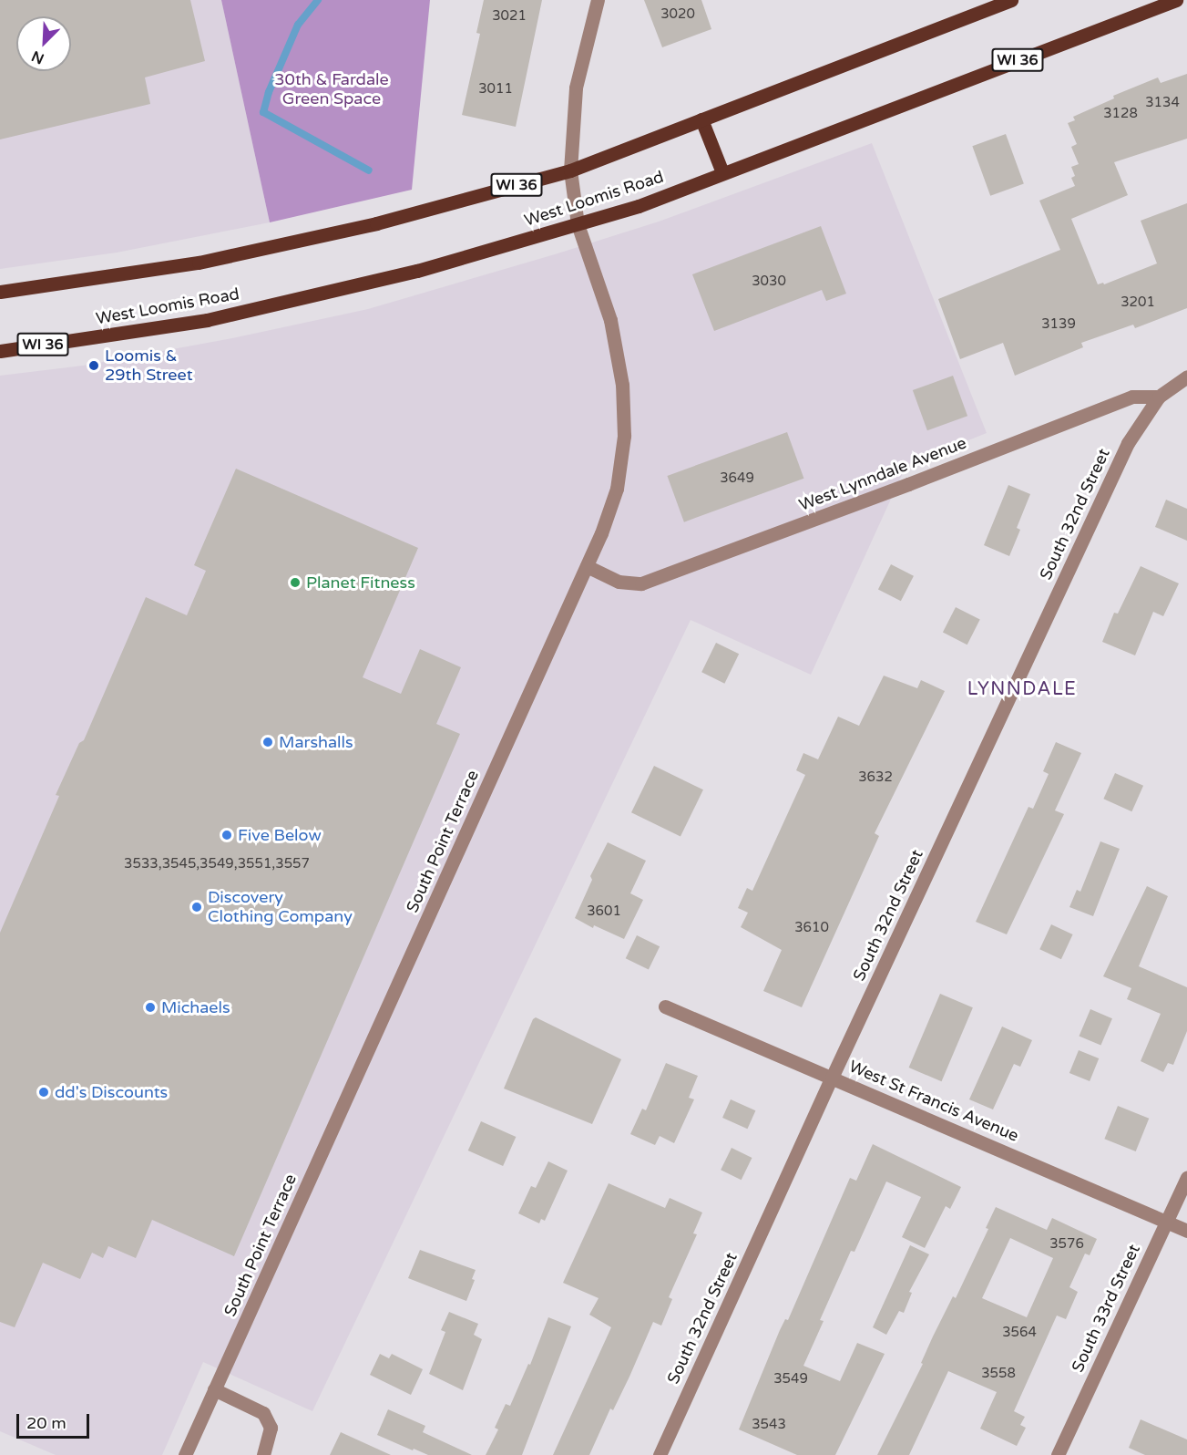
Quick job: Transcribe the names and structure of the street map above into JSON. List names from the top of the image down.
{
  "streets": {
    "main road": ["WI 36", "West Loomis Road"],
    "street": [
      "West Lynndale Avenue",
      "South 32nd Street",
      "South Point Terrace",
      "West St Francis Avenue",
      "South 33rd Street"
    ]
  },
  "crossings": [
    ["WI 36", "South Point Terrace"],
    ["West Loomis Road", "South Point Terrace"],
    ["West Lynndale Avenue", "South 32nd Street"],
    ["West Lynndale Avenue", "South Point Terrace"],
    ["South 32nd Street", "West St Francis Avenue"],
    ["West St Francis Avenue", "South 33rd Street"]
  ],
  "districts": ["LYNNDALE"],
  "parks": ["30th & Fardale Green Space"],
  "places": [
    "Loomis & 29th Street",
    "Planet Fitness",
    "Marshalls",
    "Five Below",
    "Discovery Clothing Company",
    "Michaels",
    "dd's Discounts"
  ],
  "house_numbers": [
    "3020",
    "3021",
    "3011",
    "3134",
    "3128",
    "3030",
    "3201",
    "3139",
    "3649",
    "3632",
    "3533,3545,3549,3551,3557",
    "3601",
    "3610",
    "3576",
    "3564",
    "3558",
    "3549",
    "3543"
  ],
  "scale_bar": "20 m",
  "north": "bottom left"
}
